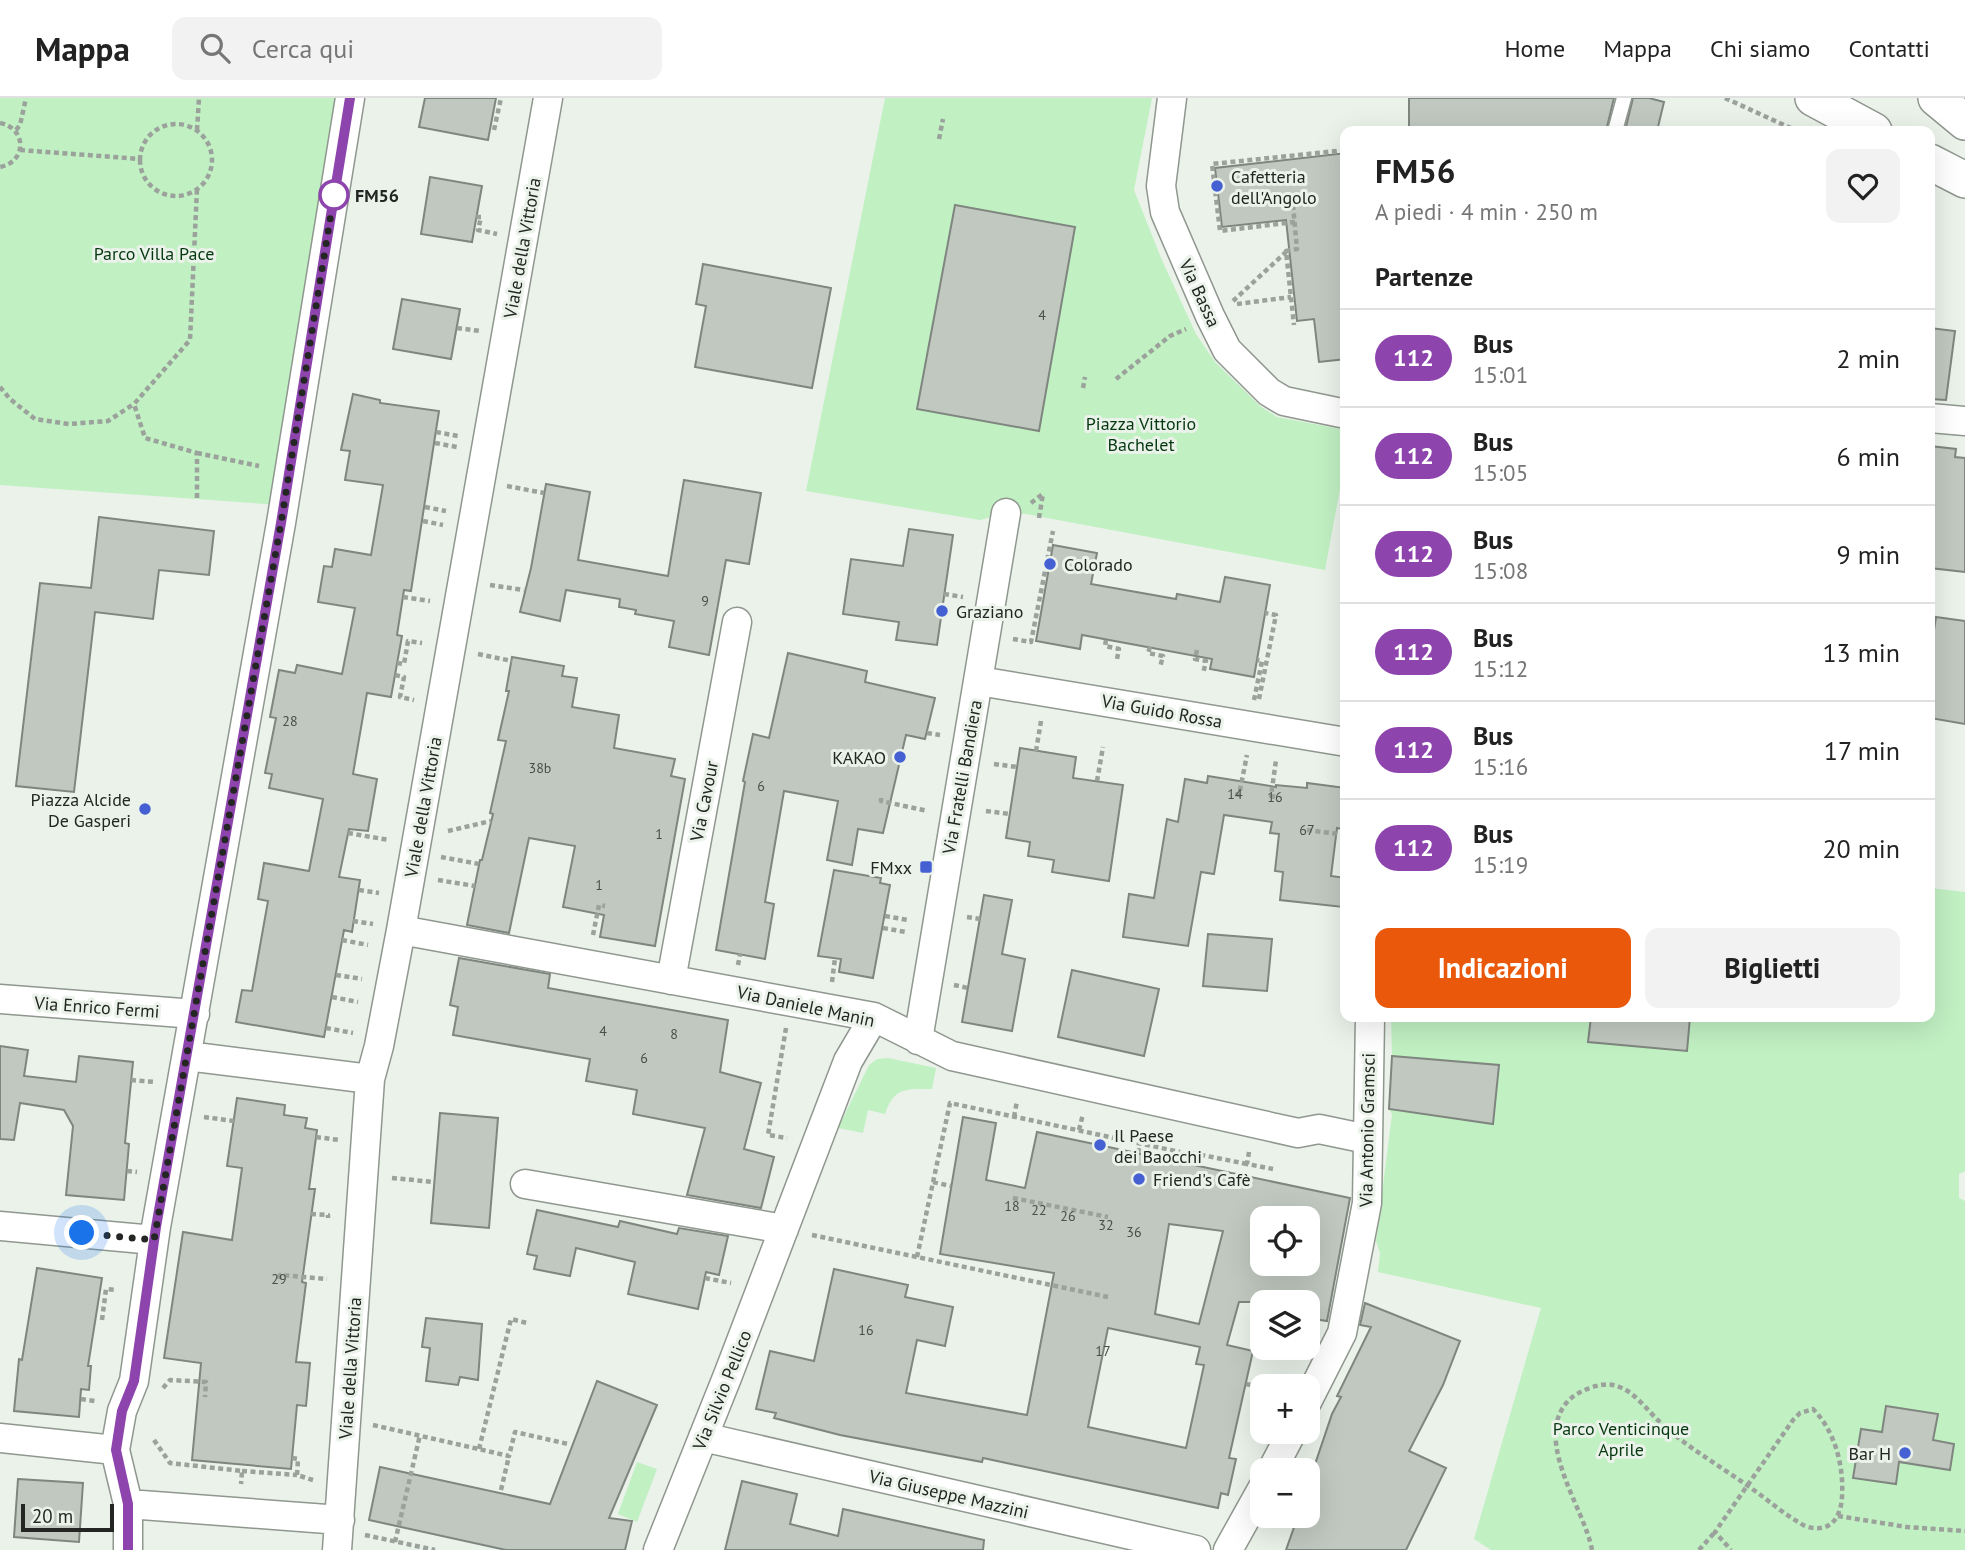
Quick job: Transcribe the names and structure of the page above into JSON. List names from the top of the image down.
{
  "streets": {
    "street": [
      "Viale della Vittoria",
      "Via Bassa",
      "Via Guido Rossa",
      "Via Fratelli Bandiera",
      "Via Cavour",
      "Via Daniele Manin",
      "Via Enrico Fermi",
      "Via Antonio Gramsci",
      "Via Silvio Pellico",
      "Via Giuseppe Mazzini"
    ]
  },
  "crossings": [
    ["Viale della Vittoria", "Via Daniele Manin"],
    ["Via Guido Rossa", "Via Fratelli Bandiera"],
    ["Via Fratelli Bandiera", "Via Daniele Manin"],
    ["Via Cavour", "Via Daniele Manin"],
    ["Via Daniele Manin", "Via Antonio Gramsci"],
    ["Via Daniele Manin", "Via Silvio Pellico"],
    ["Via Silvio Pellico", "Via Giuseppe Mazzini"]
  ],
  "parks": ["Parco Villa Pace", "Piazza Vittorio Bachelet", "Parco Venticinque Aprile"],
  "places": {
    "other": [
      "Cafetteria dell'Angolo",
      "FM56",
      "Colorado",
      "Graziano",
      "KAKAO",
      "Piazza Alcide De Gasperi",
      "Il Paese dei Baocchi",
      "Friend's Cafè",
      "Bar H"
    ],
    "transit": ["FMxx"]
  },
  "lines": ["bus line 112"],
  "house_numbers": [
    "4",
    "9",
    "28",
    "38b",
    "6",
    "14",
    "16",
    "67",
    "1",
    "1",
    "4",
    "8",
    "6",
    "18",
    "22",
    "26",
    "32",
    "36",
    "29",
    "16",
    "17"
  ],
  "scale_bar": "20 m",
  "page": {
    "header": "Mappa",
    "search": "Cerca qui",
    "nav": [
      "Home",
      "Mappa",
      "Chi siamo",
      "Contatti"
    ],
    "heading": [
      ["FM56", "A piedi · 4 min · 250 m"],
      "Partenze"
    ],
    "list": [
      {
        "mark": "112",
        "name": "Bus",
        "note": "15:01",
        "value": "2 min"
      },
      {
        "mark": "112",
        "name": "Bus",
        "note": "15:05",
        "value": "6 min"
      },
      {
        "mark": "112",
        "name": "Bus",
        "note": "15:08",
        "value": "9 min"
      },
      {
        "mark": "112",
        "name": "Bus",
        "note": "15:12",
        "value": "13 min"
      },
      {
        "mark": "112",
        "name": "Bus",
        "note": "15:16",
        "value": "17 min"
      },
      {
        "mark": "112",
        "name": "Bus",
        "note": "15:19",
        "value": "20 min"
      }
    ],
    "buttons": ["Indicazioni", "Biglietti"],
    "map_buttons": ["+", "−"],
    "scale": "20 m"
  }
}
